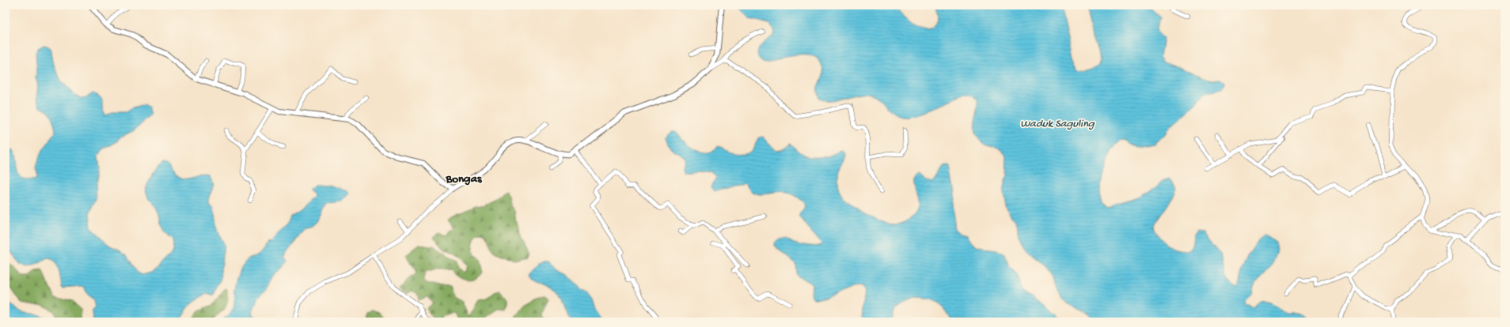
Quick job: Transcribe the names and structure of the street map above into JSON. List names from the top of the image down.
{
  "districts": ["Bongas"],
  "water": ["Waduk Saguling"]
}
